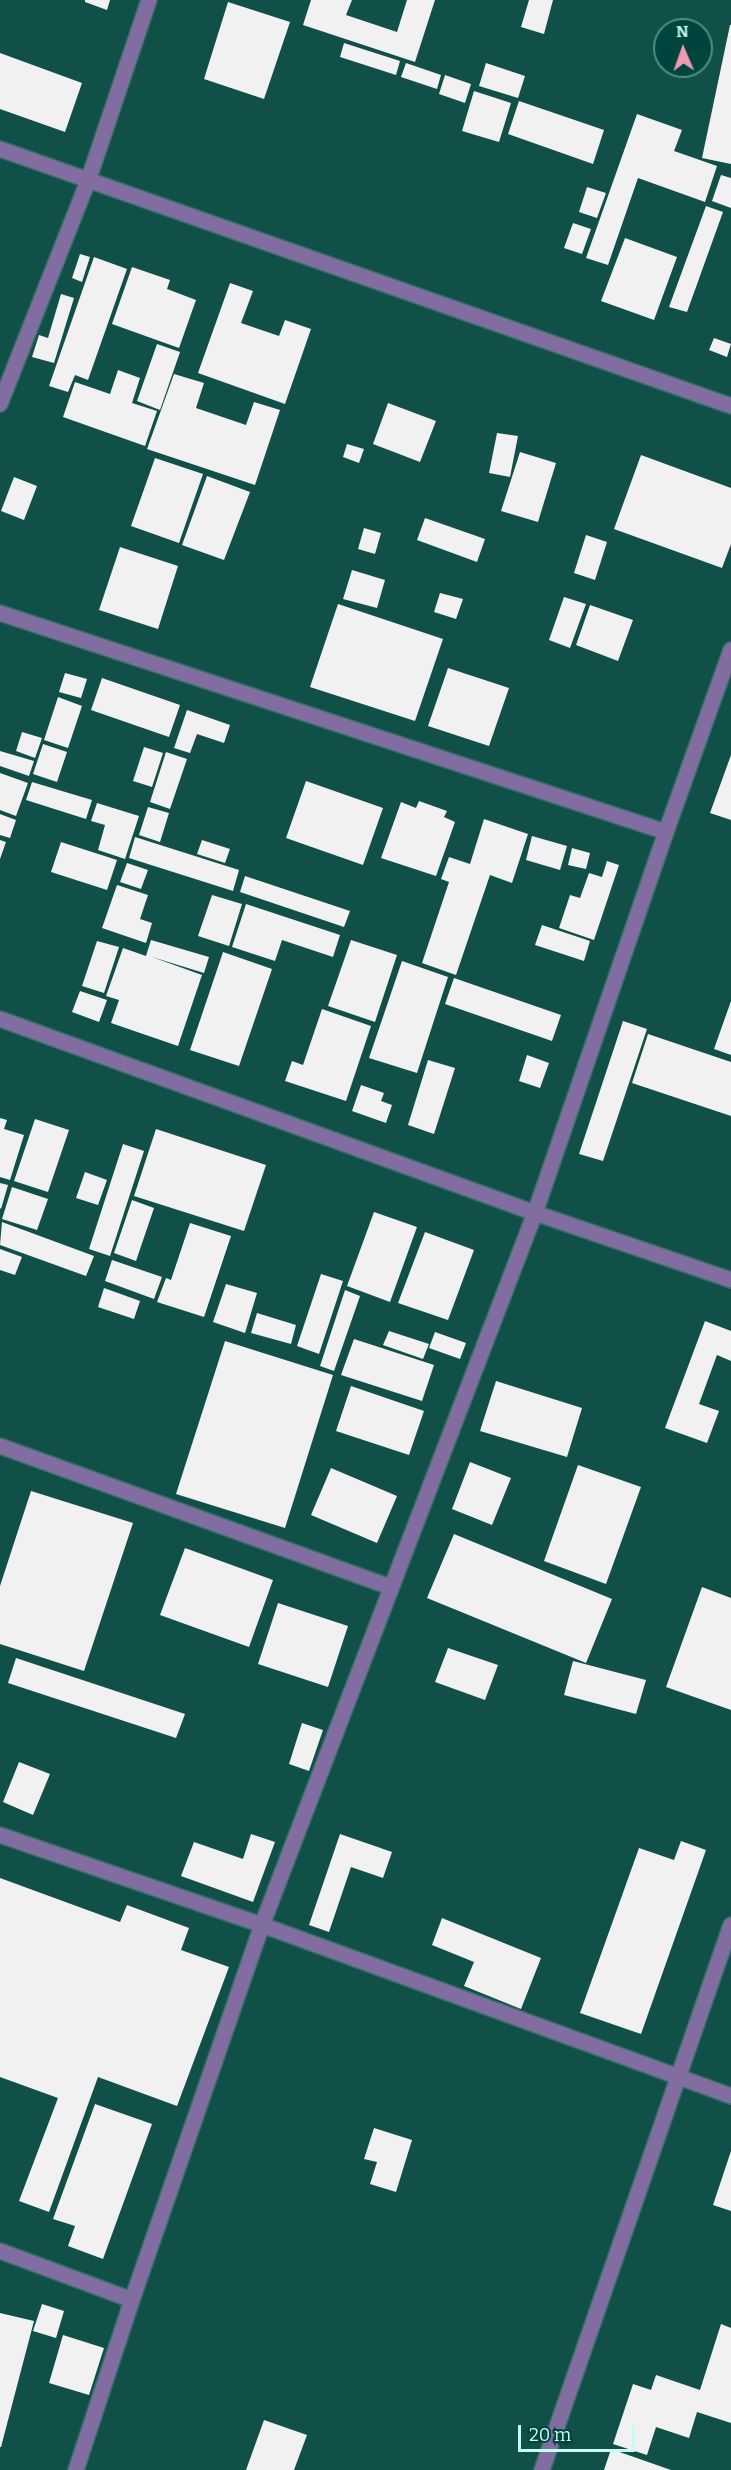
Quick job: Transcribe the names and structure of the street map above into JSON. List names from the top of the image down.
{
  "scale_bar": "20 m",
  "north": "top"
}
